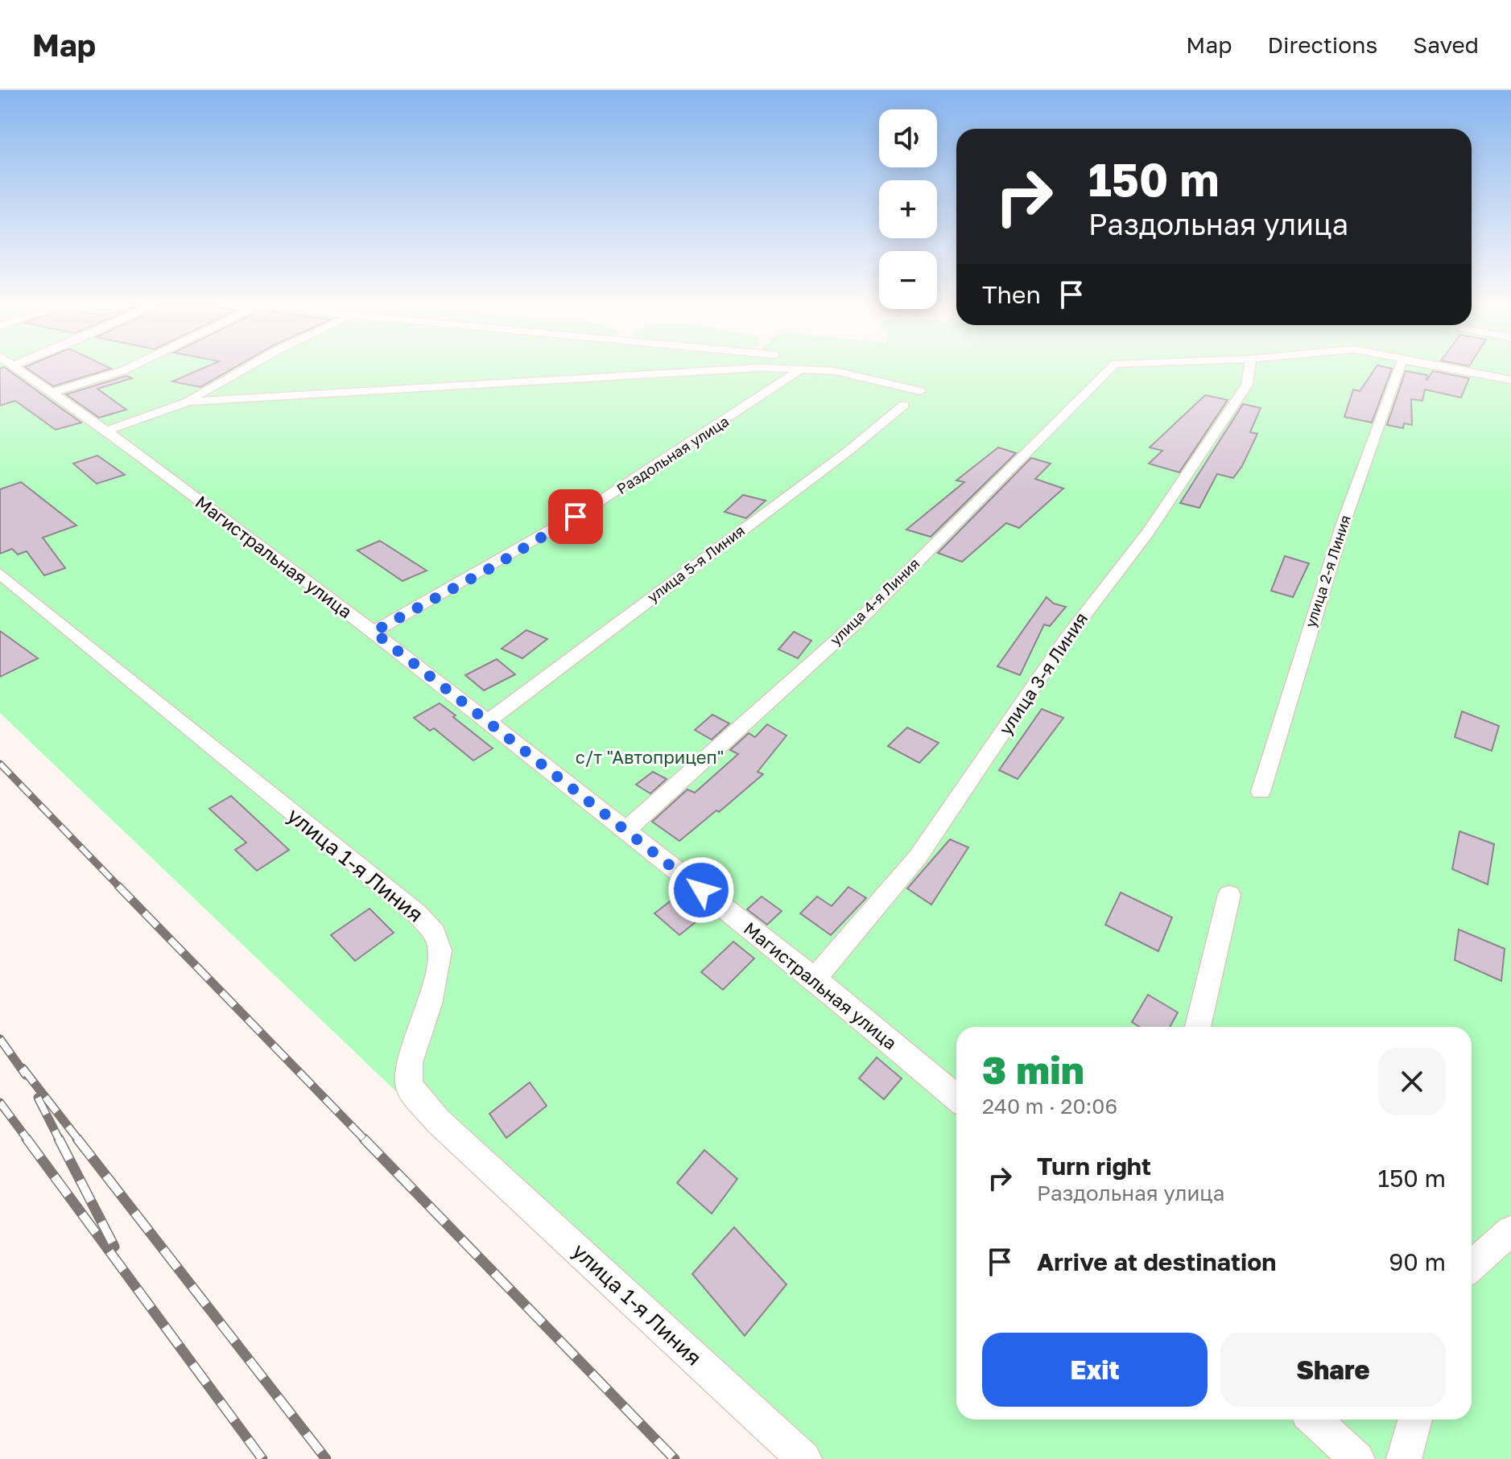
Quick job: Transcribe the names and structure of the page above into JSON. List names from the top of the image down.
{
  "streets": {
    "street": [
      "Раздольная улица",
      "Магистральная улица",
      "улица 5-я Линия",
      "улица 2-я Линия",
      "улица 4-я Линия",
      "улица 3-я Линия",
      "улица 1-я Линия"
    ]
  },
  "crossings": [
    ["Раздольная улица", "Магистральная улица"],
    ["Магистральная улица", "улица 5-я Линия"],
    ["Магистральная улица", "улица 4-я Линия"],
    ["Магистральная улица", "улица 3-я Линия"]
  ],
  "parks": ["с/т \"Автоприцеп\""],
  "page": {
    "header": "Map",
    "nav": ["Map", "Directions", "Saved"],
    "map_buttons": ["+", "−"],
    "turn": ["150 m", "Раздольная улица"],
    "then": "Then",
    "heading": ["3 min", "240 m · 20:06"],
    "list": [
      {
        "name": "Turn right",
        "note": "Раздольная улица",
        "value": "150 m"
      },
      {
        "name": "Arrive at destination",
        "value": "90 m"
      }
    ],
    "buttons": ["Exit", "Share"]
  }
}
